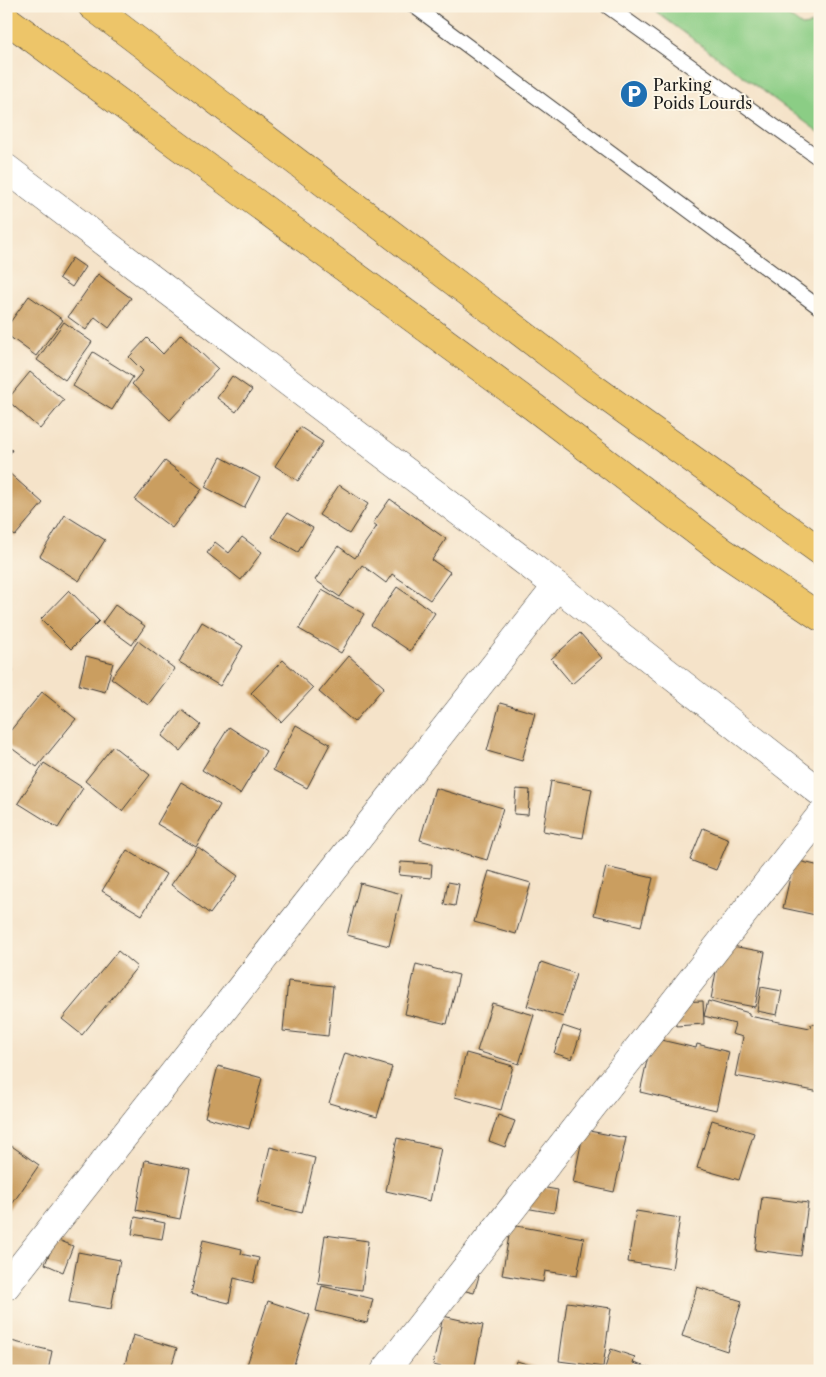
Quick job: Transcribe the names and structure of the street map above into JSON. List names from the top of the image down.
{
  "places": {
    "parking": ["Parking Poids Lourds"]
  }
}
